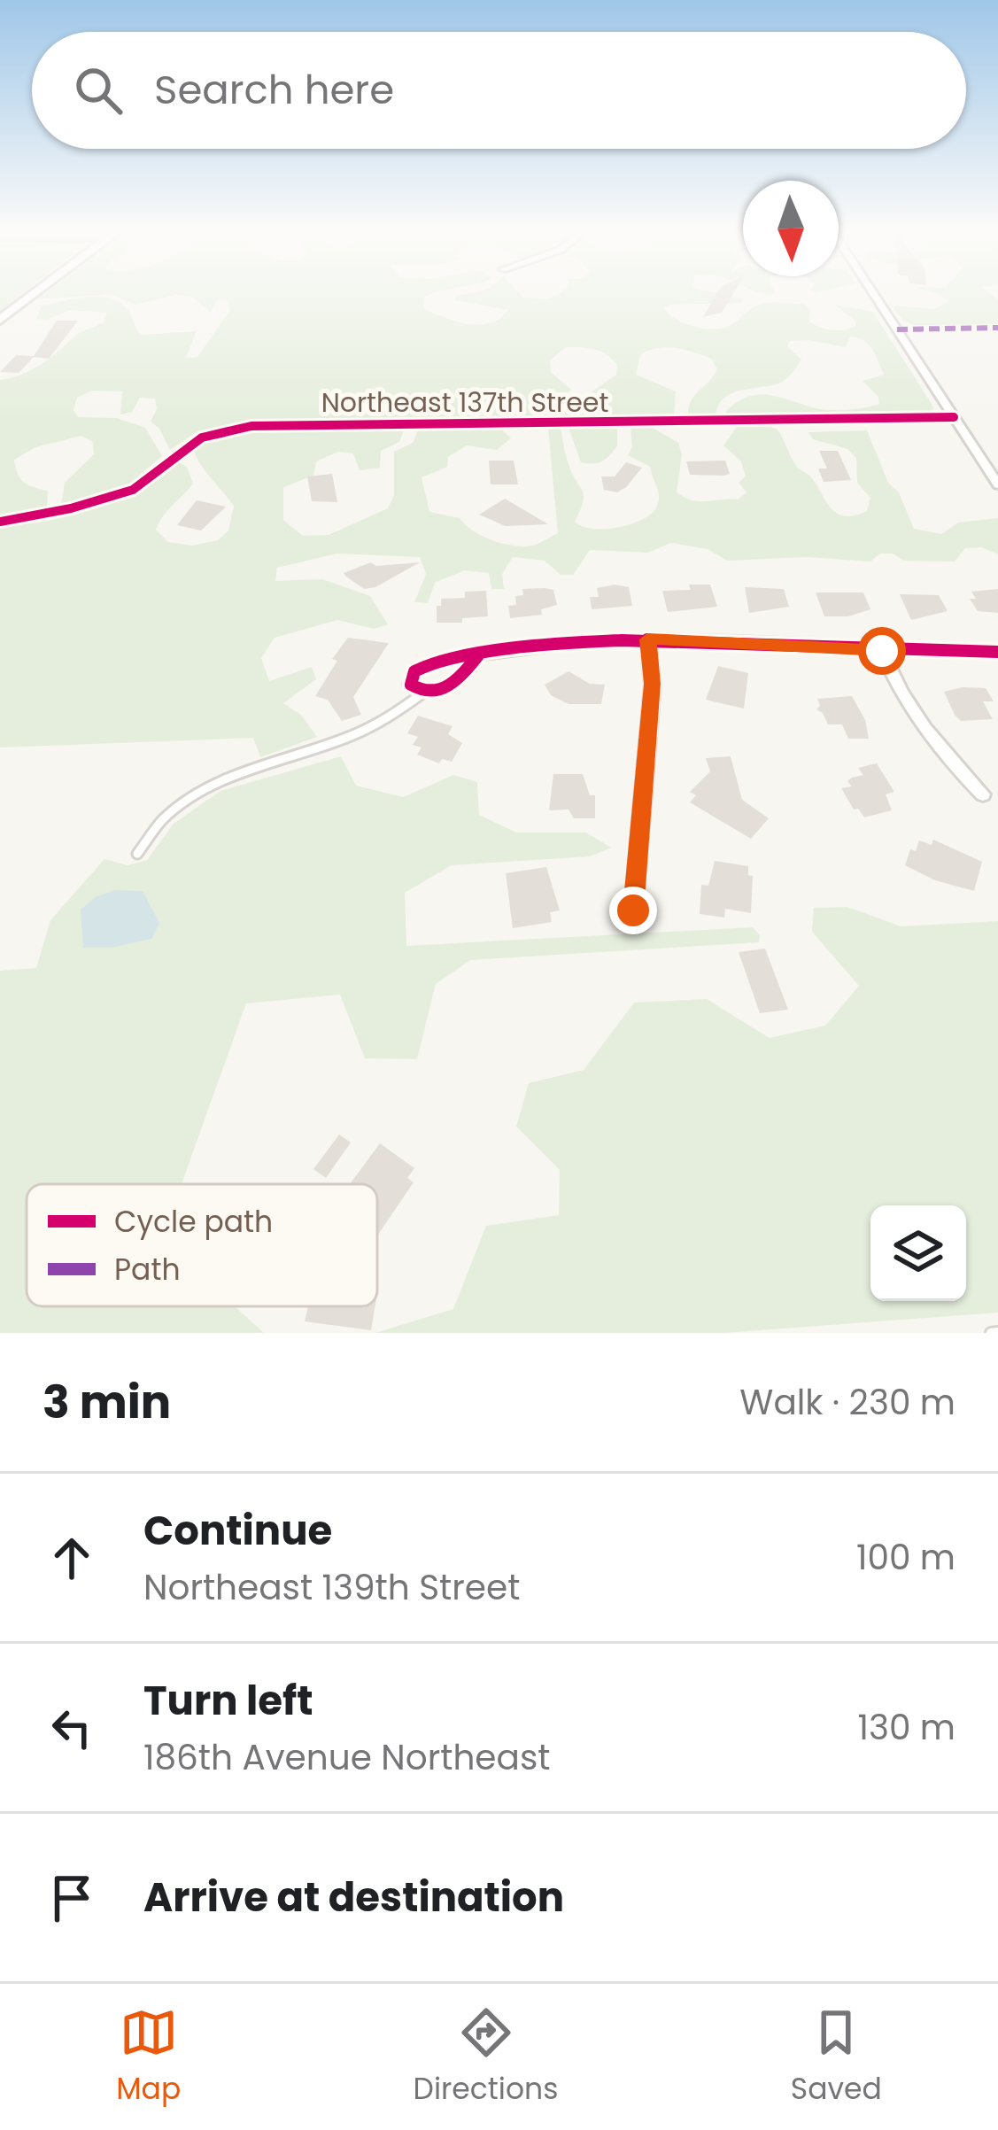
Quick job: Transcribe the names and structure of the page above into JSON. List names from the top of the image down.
{
  "streets": {
    "street": ["Northeast 137th Street"]
  },
  "legend": ["Cycle path", "Path"],
  "north": "bottom",
  "page": {
    "search": "Search here",
    "heading": ["3 min", "Walk · 230 m"],
    "list": [
      ["Continue", "Northeast 139th Street", "100 m"],
      ["Turn left", "186th Avenue Northeast", "130 m"],
      "Arrive at destination"
    ],
    "nav": ["Map", "Directions", "Saved"]
  }
}
